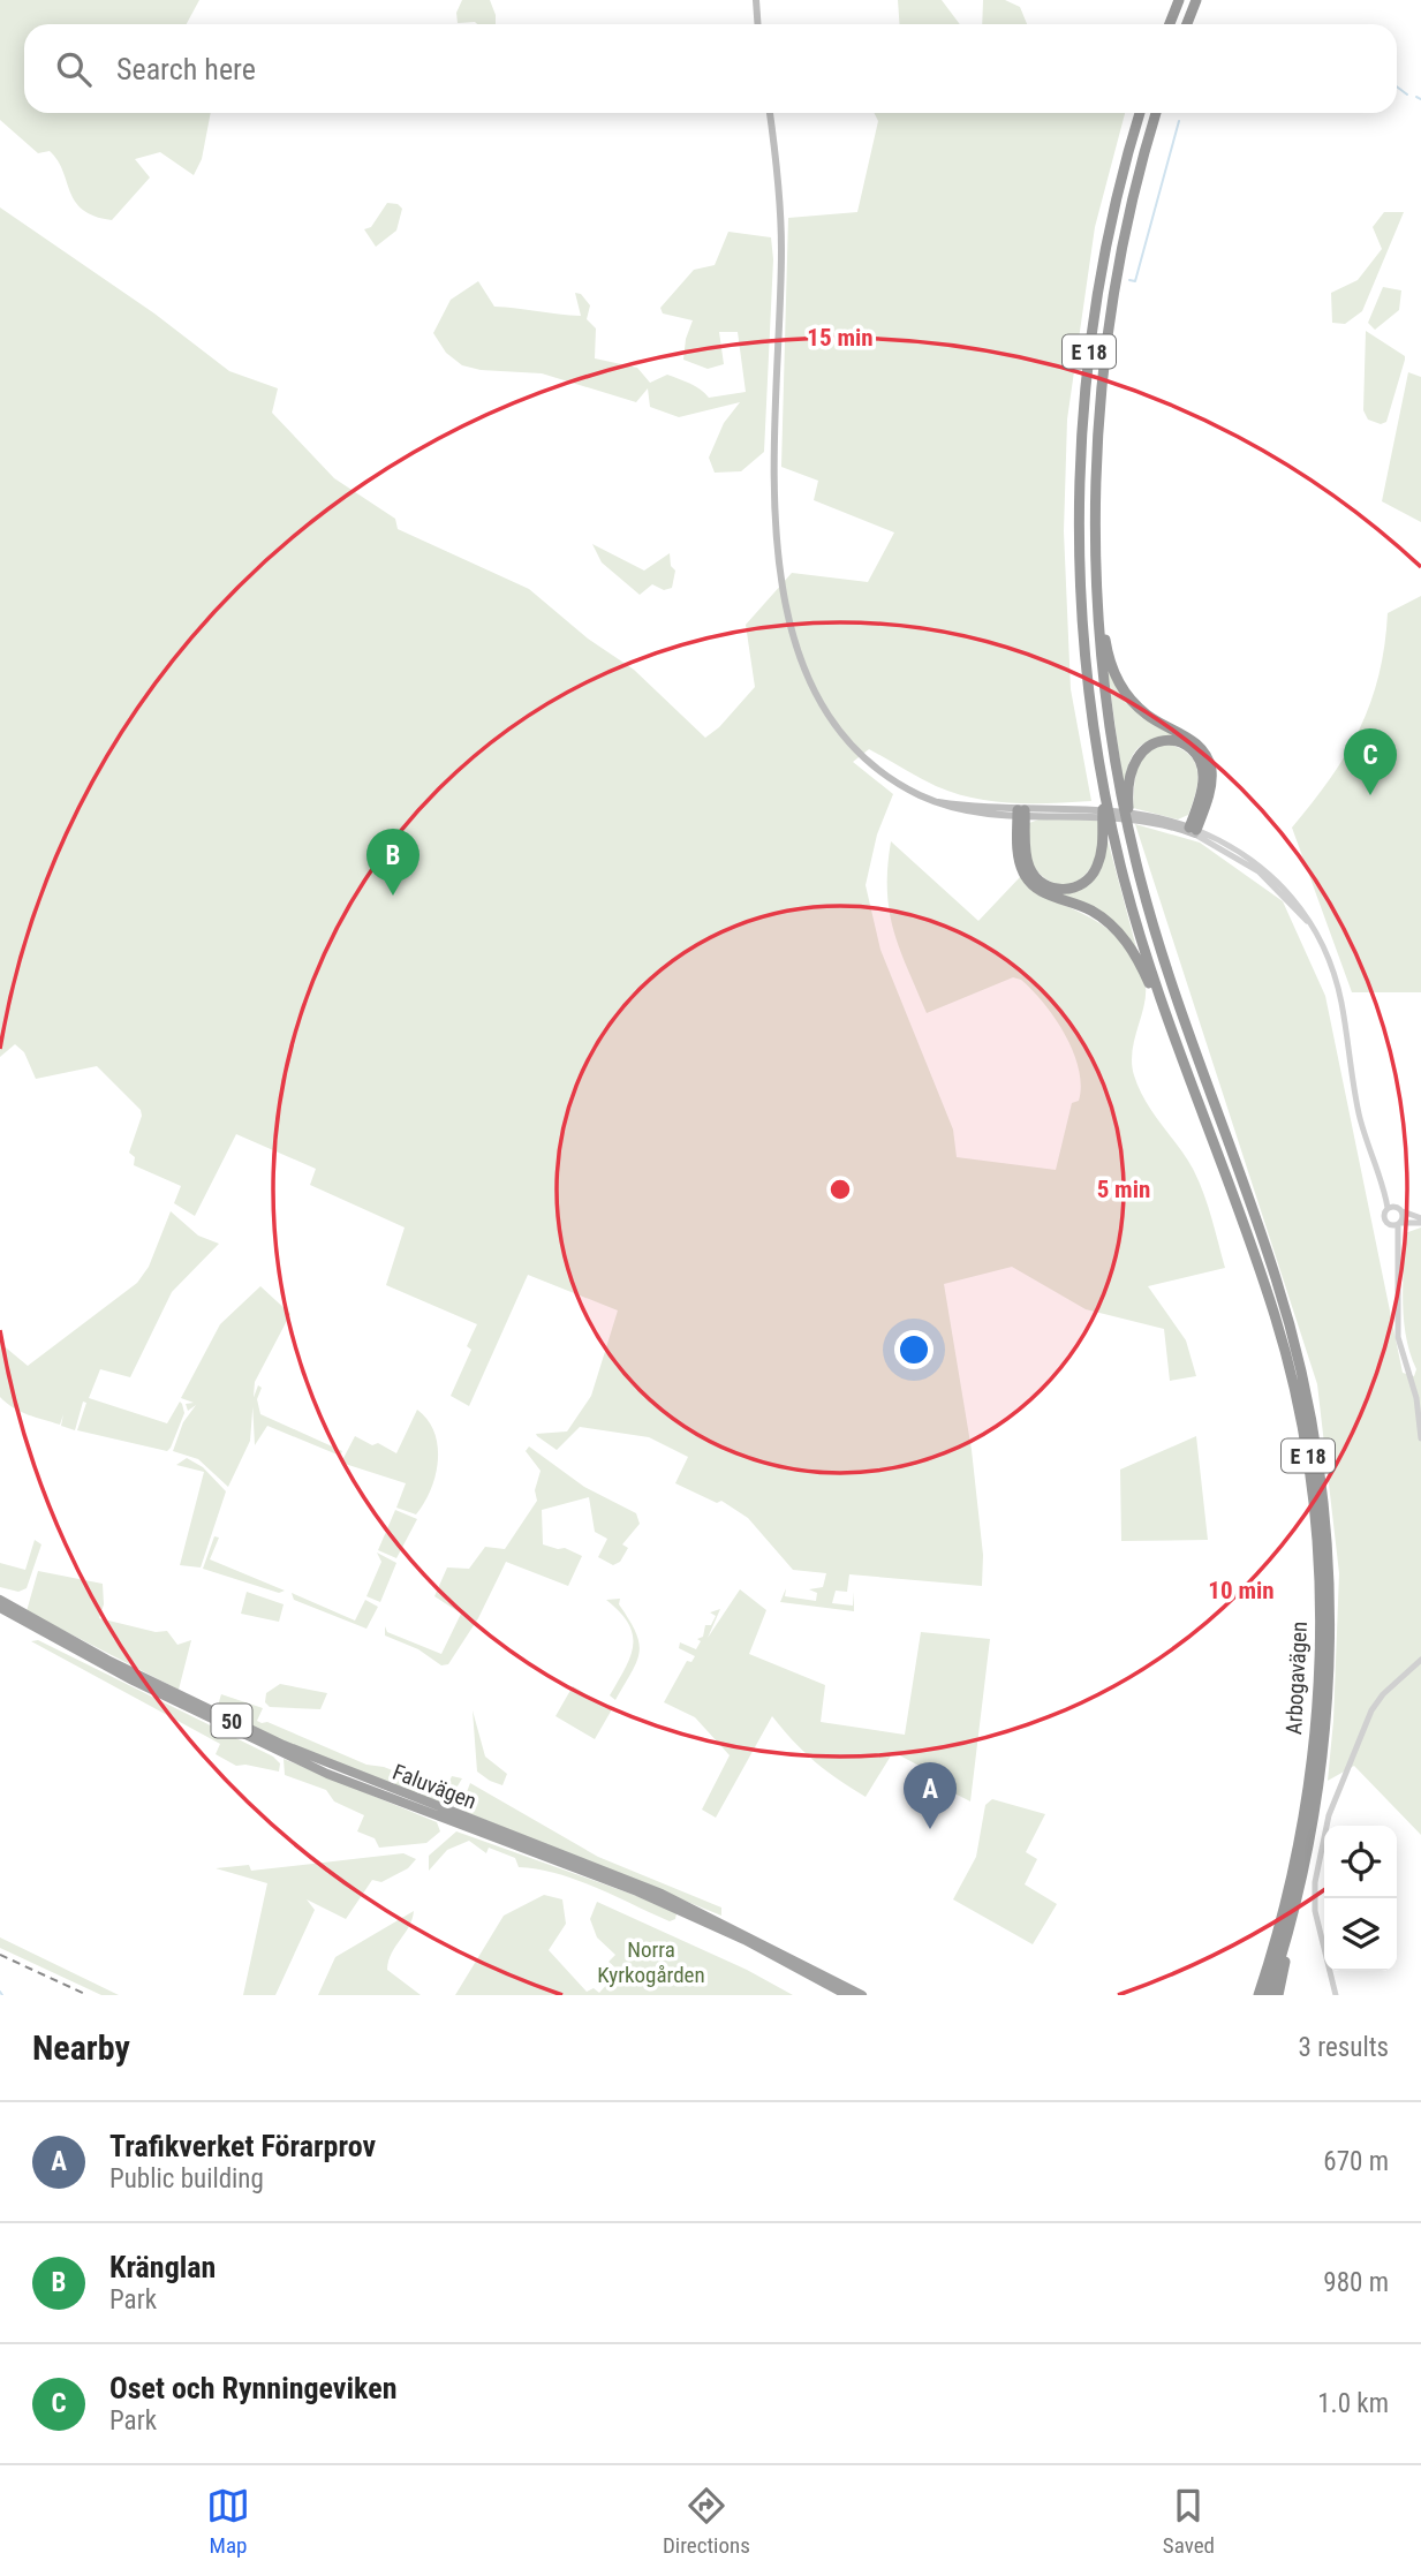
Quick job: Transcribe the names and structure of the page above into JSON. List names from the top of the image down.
{
  "streets": {
    "highway": [
      "E 18",
      "Arbogavägen",
      "50",
      "Faluvägen"
    ]
  },
  "crossings": [
    ["E 18", "Arbogavägen"]
  ],
  "parks": ["Norra Kyrkogården"],
  "page": {
    "search": "Search here",
    "pins": ["C", "B", "A"],
    "heading": ["Nearby", "3 results"],
    "list": [
      {
        "mark": "A",
        "name": "Trafikverket Förarprov",
        "note": "Public building",
        "value": "670 m"
      },
      {
        "mark": "B",
        "name": "Kränglan",
        "note": "Park",
        "value": "980 m"
      },
      {
        "mark": "C",
        "name": "Oset och Rynningeviken",
        "note": "Park",
        "value": "1.0 km"
      }
    ],
    "nav": ["Map", "Directions", "Saved"]
  },
  "rings": ["15 min", "5 min", "10 min"]
}
